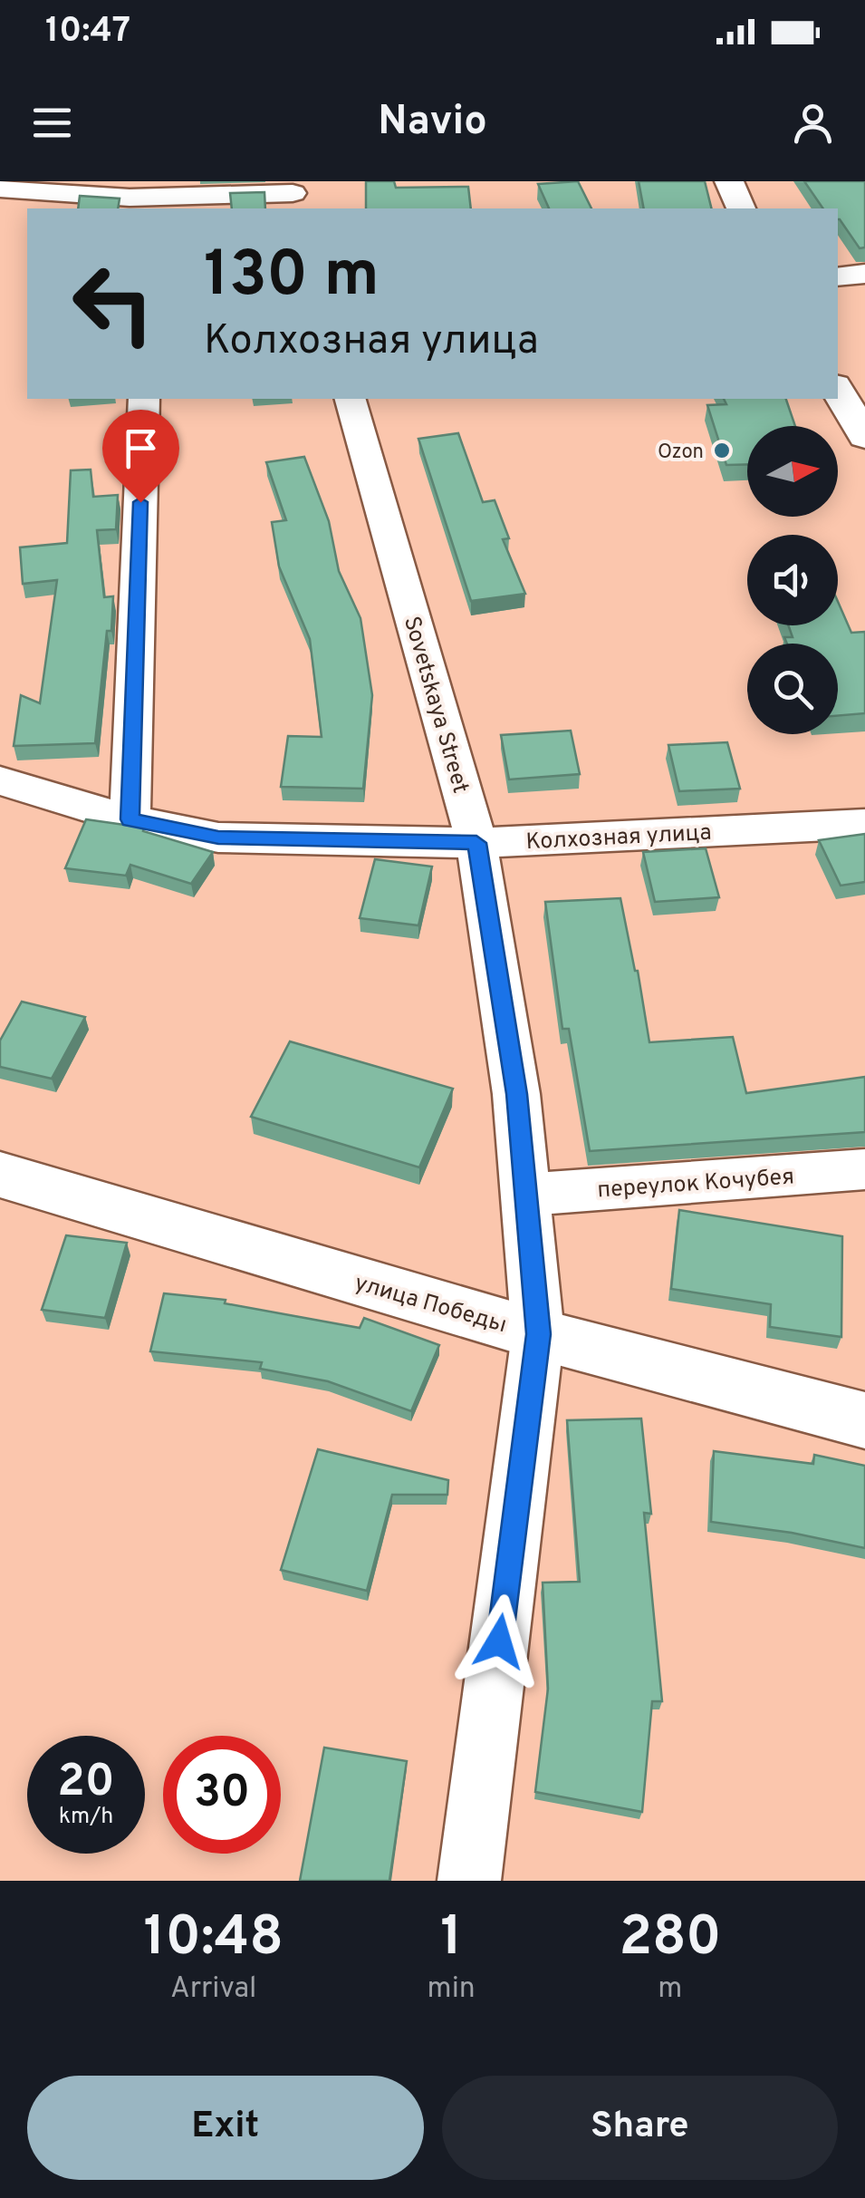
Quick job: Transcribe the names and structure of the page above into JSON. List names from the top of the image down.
{
  "streets": {
    "main road": ["улица Победы"],
    "street": ["Sovetskaya Street", "Колхозная улица", "переулок Кочубея"]
  },
  "crossings": [
    ["Sovetskaya Street", "Колхозная улица"],
    ["Sovetskaya Street", "переулок Кочубея"],
    ["Sovetskaya Street", "улица Победы"]
  ],
  "places": ["Ozon"],
  "north": "right",
  "page": {
    "status": "10:47",
    "header": "Navio",
    "turn": ["130 m", "Колхозная улица"],
    "speed": "20 km/h",
    "limit": "30",
    "eta": [
      "10:48",
      "Arrival",
      "1",
      "min",
      "280",
      "m"
    ],
    "buttons": ["Exit", "Share"]
  }
}
